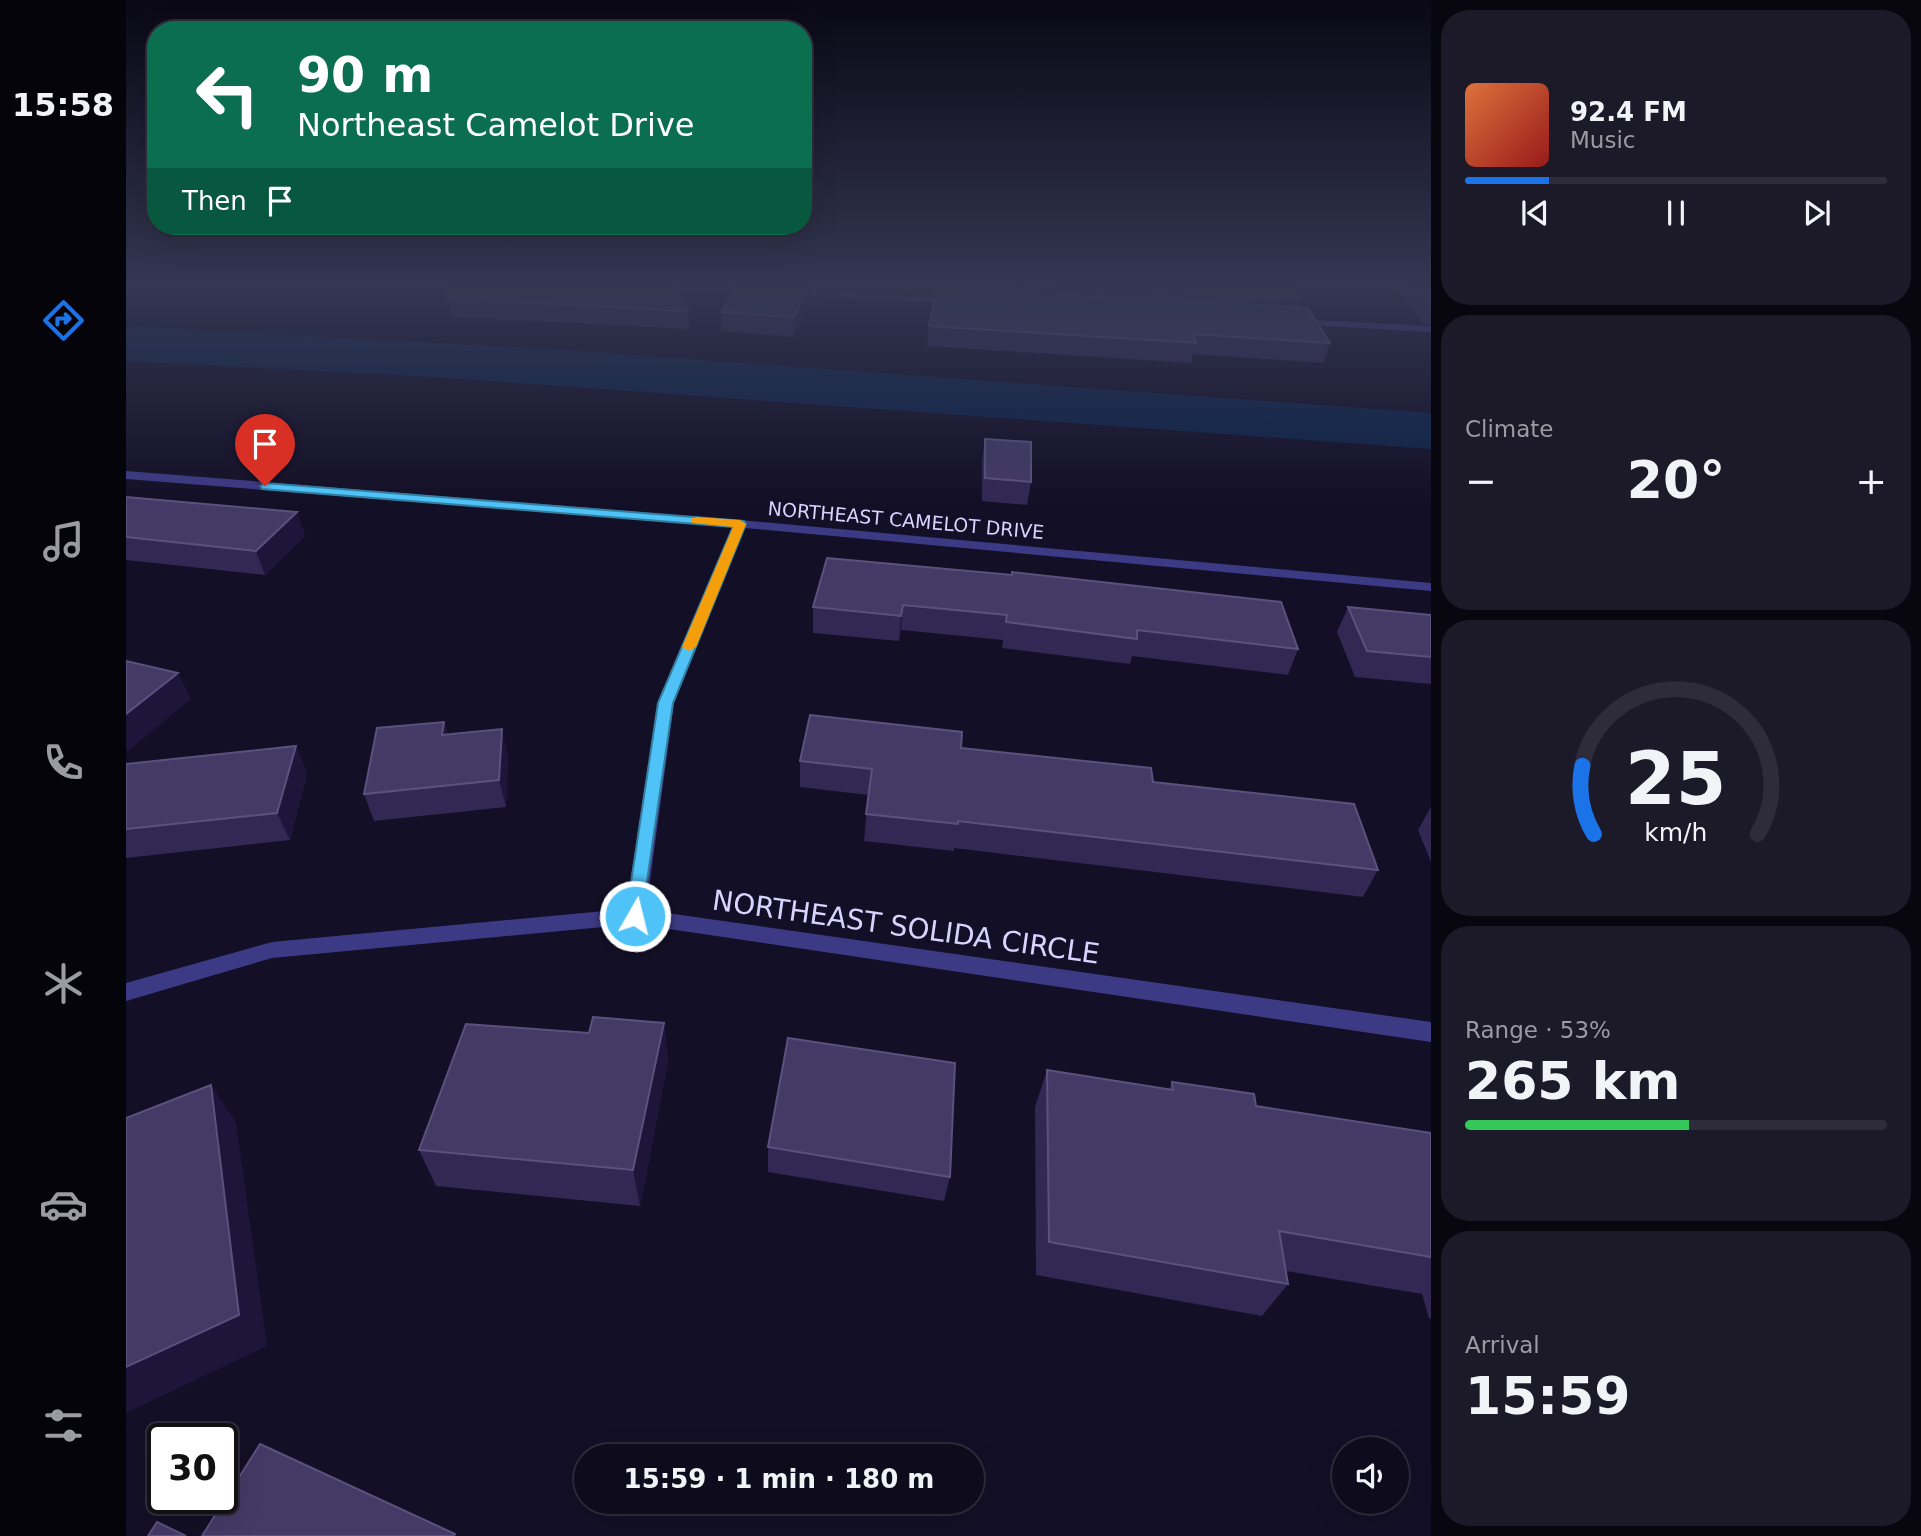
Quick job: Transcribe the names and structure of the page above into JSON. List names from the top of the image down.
{
  "streets": {
    "street": ["NORTHEAST CAMELOT DRIVE", "NORTHEAST SOLIDA CIRCLE"]
  },
  "page": {
    "tabs": "15:58",
    "turn": ["90 m", "Northeast Camelot Drive"],
    "song": ["92.4 FM", "Music"],
    "then": "Then",
    "tile": [
      "Climate",
      ["Range · 53%", "265 km"],
      ["Arrival", "15:59"]
    ],
    "heat": ["−", "20°", "+"],
    "limit": "30",
    "trip": "15:59 · 1 min · 180 m",
    "gauge": ["25", "km/h"]
  }
}
